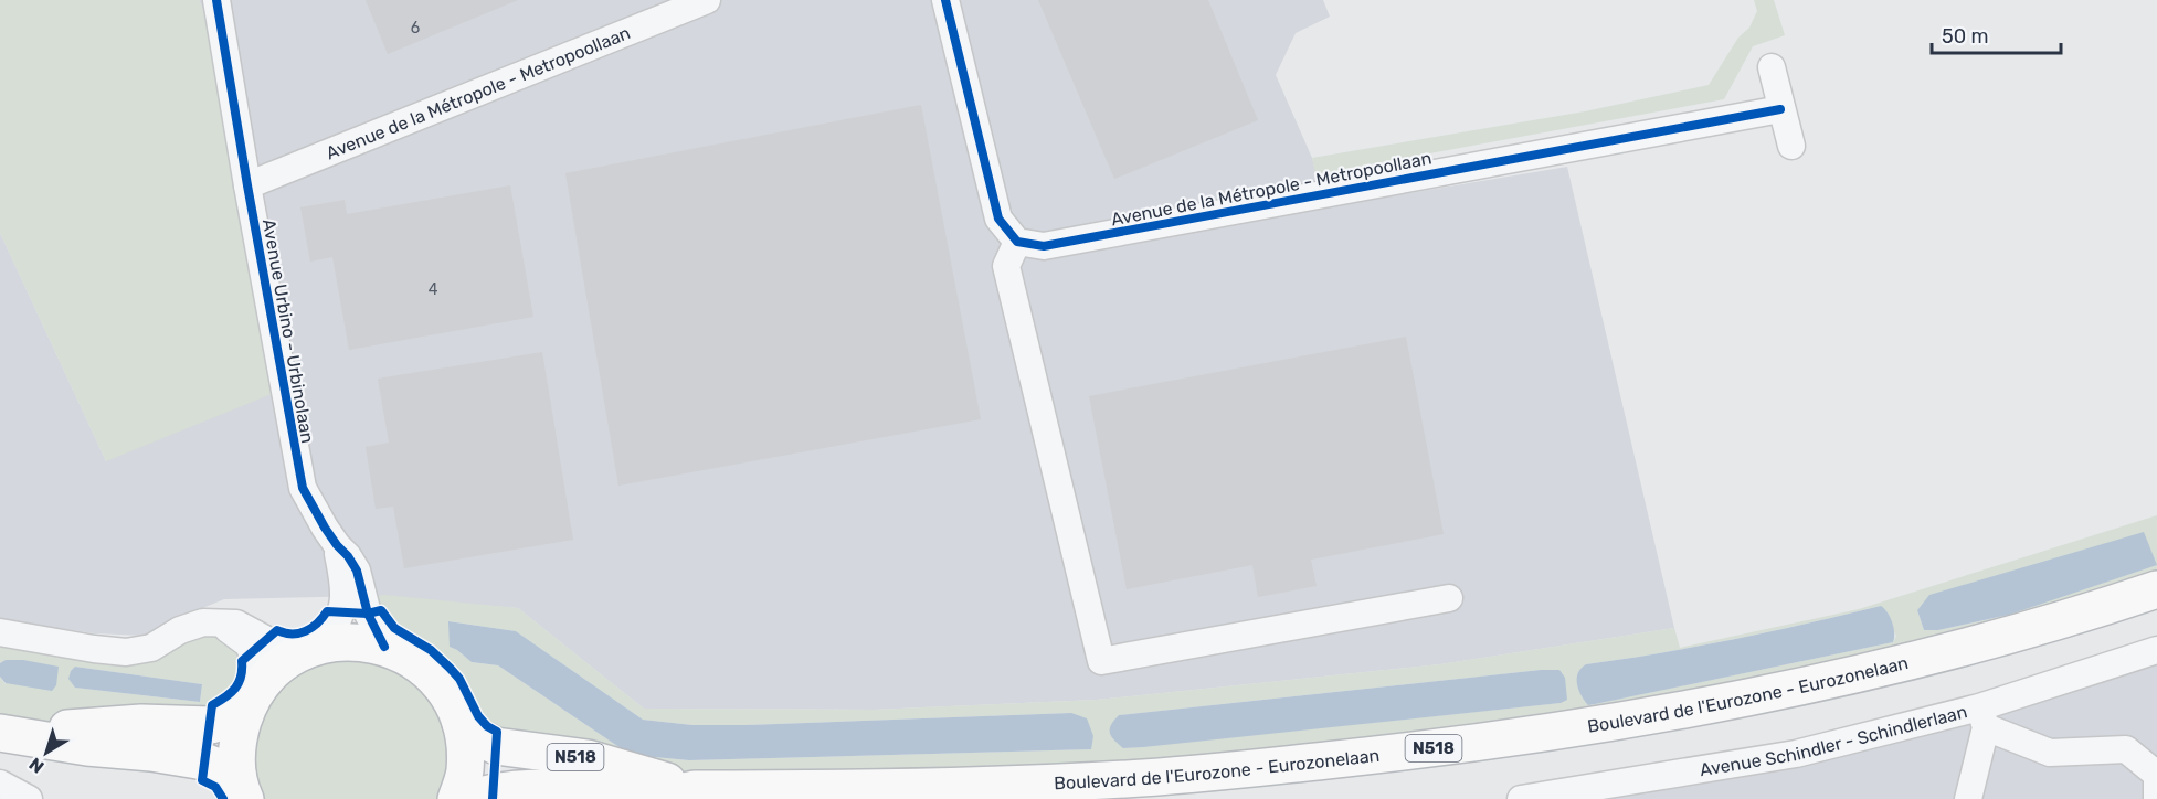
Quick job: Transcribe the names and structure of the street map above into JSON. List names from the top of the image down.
{
  "streets": {
    "highway": ["Boulevard de l'Eurozone - Eurozonelaan", "N518"],
    "street": ["Avenue de la Métropole - Metropoollaan", "Avenue Urbino - Urbinolaan", "Avenue Schindler - Schindlerlaan"]
  },
  "crossings": [
    ["Avenue de la Métropole - Metropoollaan", "Avenue Urbino - Urbinolaan"],
    ["Avenue Urbino - Urbinolaan", "N518"],
    ["Boulevard de l'Eurozone - Eurozonelaan", "N518"]
  ],
  "house_numbers": ["6", "4"],
  "scale_bar": "50 m",
  "north": "bottom left"
}
